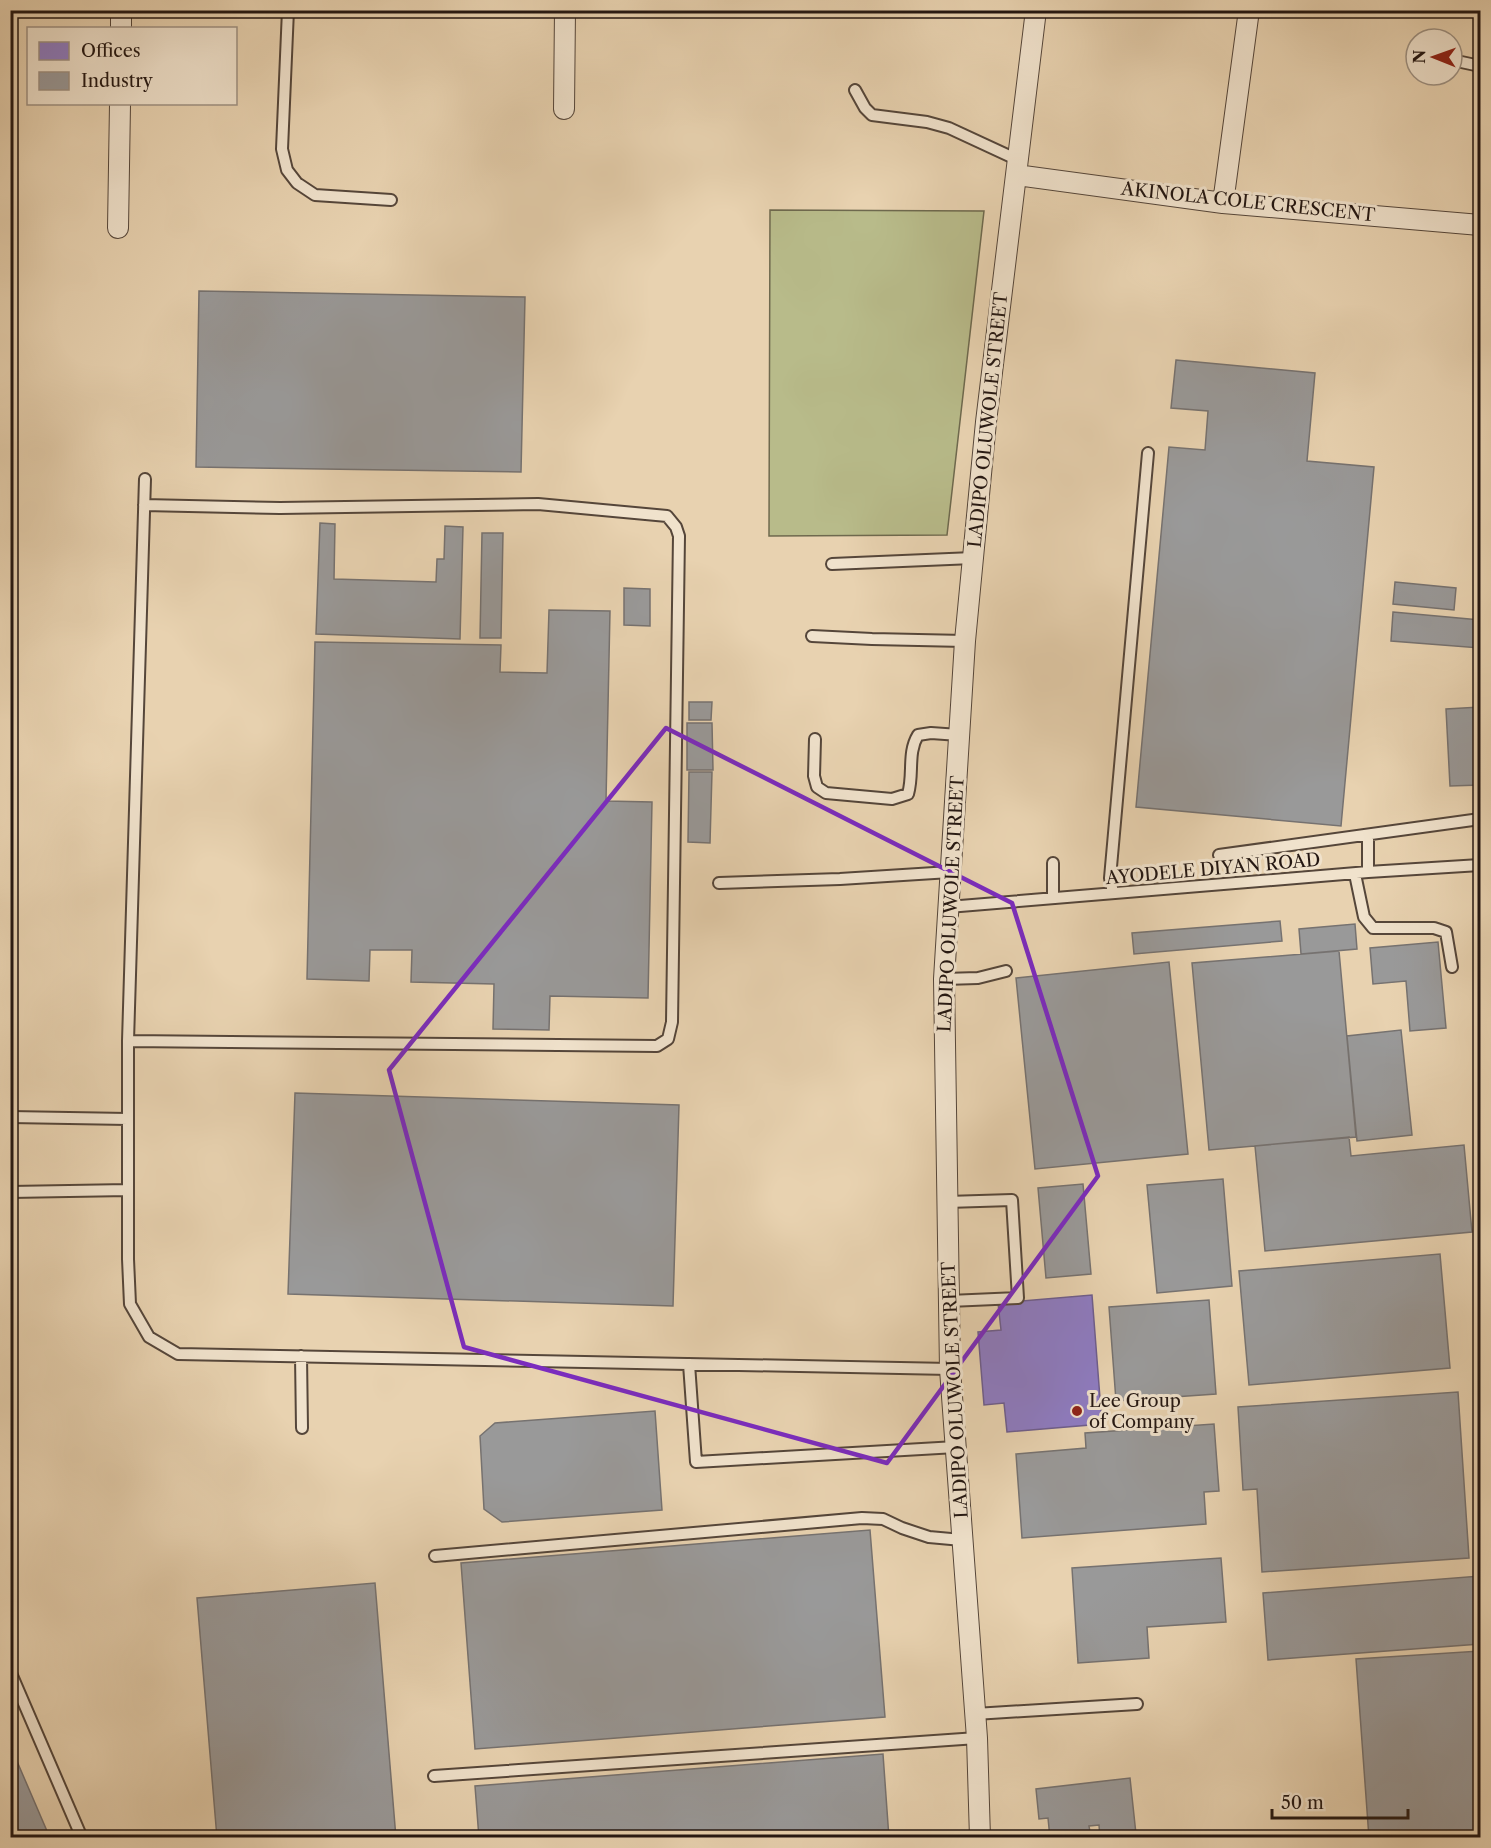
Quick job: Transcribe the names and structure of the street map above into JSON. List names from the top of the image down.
{
  "streets": {
    "street": ["AKINOLA COLE CRESCENT", "LADIPO OLUWOLE STREET"],
    "lane": ["AYODELE DIYAN ROAD"]
  },
  "crossings": [
    ["AKINOLA COLE CRESCENT", "LADIPO OLUWOLE STREET"],
    ["LADIPO OLUWOLE STREET", "AYODELE DIYAN ROAD"]
  ],
  "places": ["Lee Group of Company"],
  "legend": ["Offices", "Industry"],
  "scale_bar": "50 m",
  "north": "left"
}
